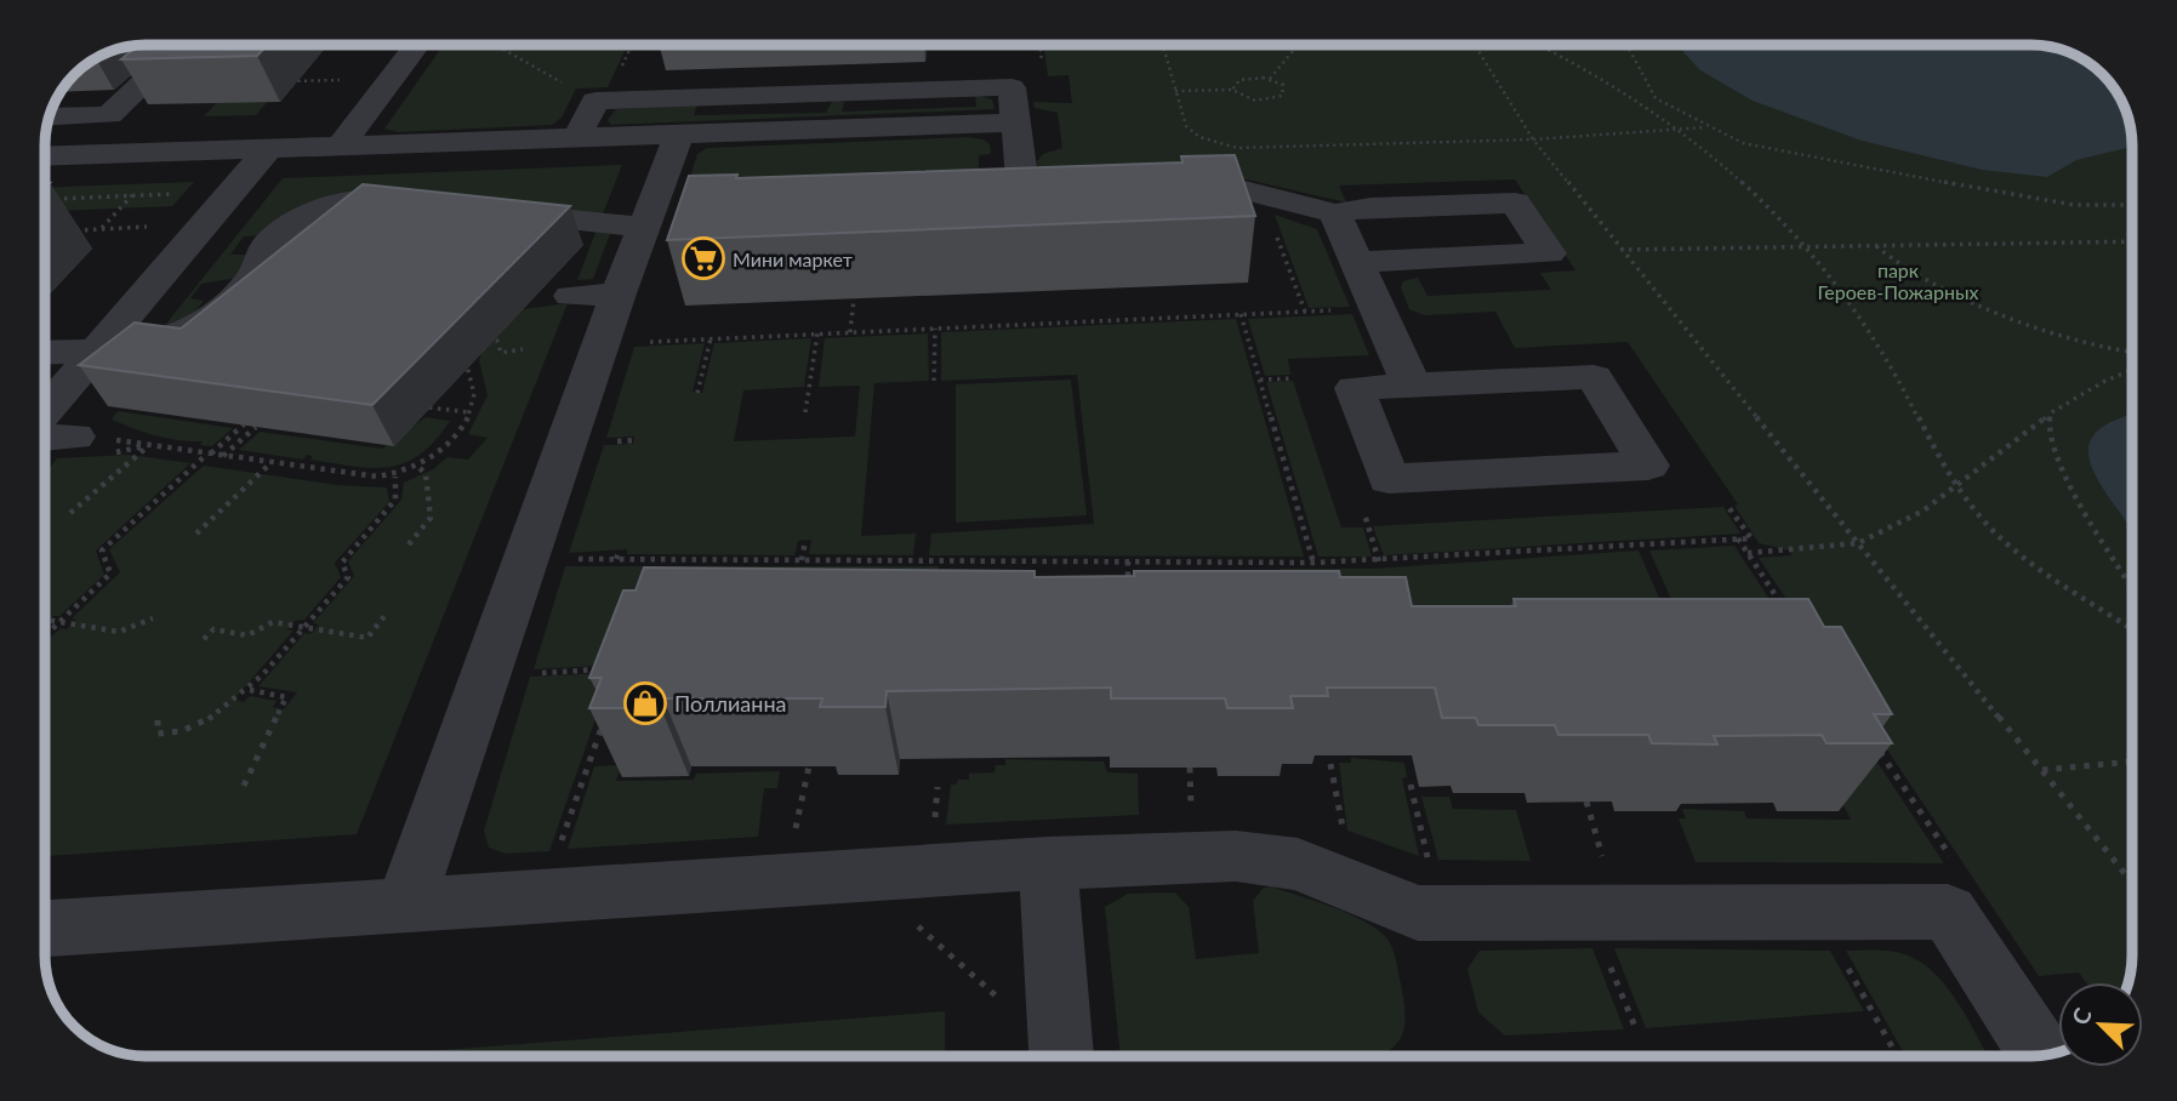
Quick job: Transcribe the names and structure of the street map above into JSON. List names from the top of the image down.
{
  "parks": ["парк Героев-Пожарных"],
  "places": {
    "supermarket": ["Мини маркет"],
    "shop": ["Поллианна"]
  },
  "north": "top left"
}
